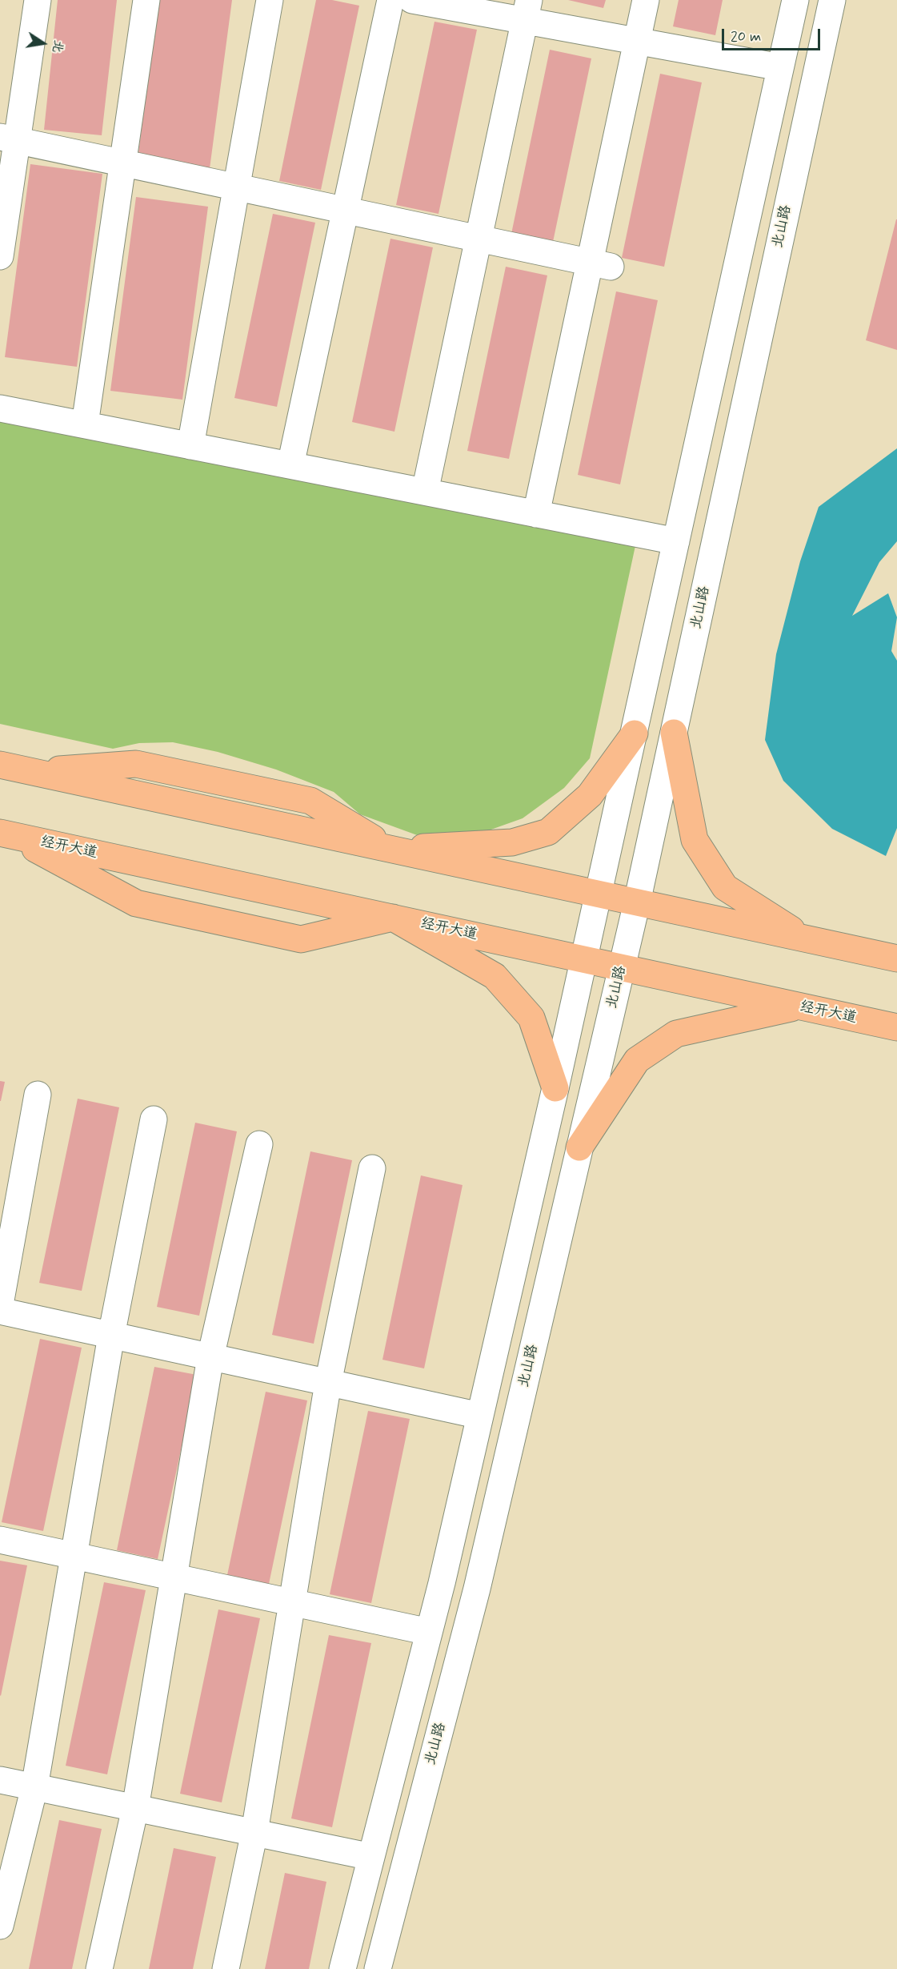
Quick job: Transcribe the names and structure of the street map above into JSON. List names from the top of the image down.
{
  "streets": {
    "main road": ["经开大道"],
    "street": ["北山路"]
  },
  "crossings": [
    ["北山路", "经开大道"]
  ],
  "scale_bar": "20 m",
  "north": "right"
}
